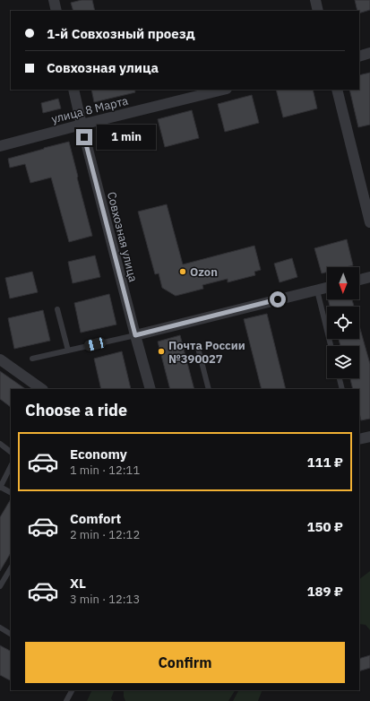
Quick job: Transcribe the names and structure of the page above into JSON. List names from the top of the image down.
{
  "streets": {
    "street": ["улица 8 Марта", "Совхозная улица"]
  },
  "crossings": [
    ["улица 8 Марта", "Совхозная улица"]
  ],
  "places": ["Ozon", "Почта России №390027"],
  "north": "bottom",
  "page": {
    "banner": ["1-й Совхозный проезд", "Совхозная улица"],
    "bubble": "1 min",
    "heading": "Choose a ride",
    "list": [
      {
        "name": "Economy",
        "note": "1 min · 12:11",
        "value": "111 ₽"
      },
      {
        "name": "Comfort",
        "note": "2 min · 12:12",
        "value": "150 ₽"
      },
      {
        "name": "XL",
        "note": "3 min · 12:13",
        "value": "189 ₽"
      }
    ],
    "buttons": "Confirm"
  }
}
